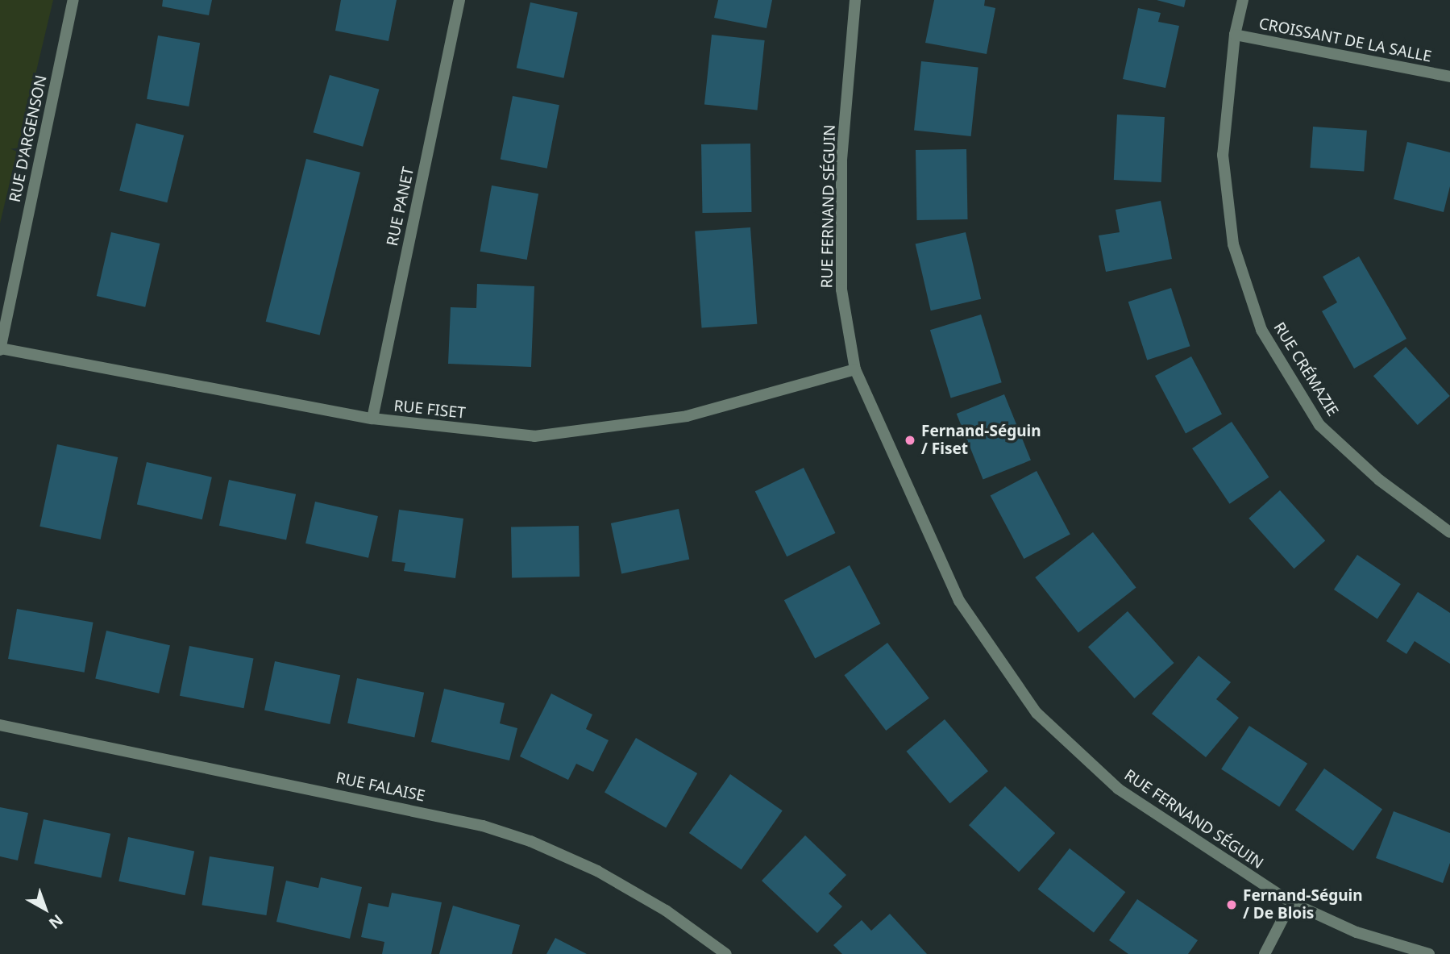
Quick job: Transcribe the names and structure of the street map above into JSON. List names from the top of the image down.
{
  "streets": {
    "street": [
      "CROISSANT DE LA SALLE",
      "RUE D'ARGENSON",
      "RUE PANET",
      "RUE FERNAND SÉGUIN",
      "RUE CRÉMAZIE",
      "RUE FISET",
      "RUE FALAISE"
    ]
  },
  "crossings": [
    ["CROISSANT DE LA SALLE", "RUE CRÉMAZIE"],
    ["RUE D'ARGENSON", "RUE FISET"],
    ["RUE PANET", "RUE FISET"],
    ["RUE FERNAND SÉGUIN", "RUE FISET"]
  ],
  "places": ["Fernand-Séguin / Fiset", "Fernand-Séguin / De Blois"],
  "north": "bottom right"
}
